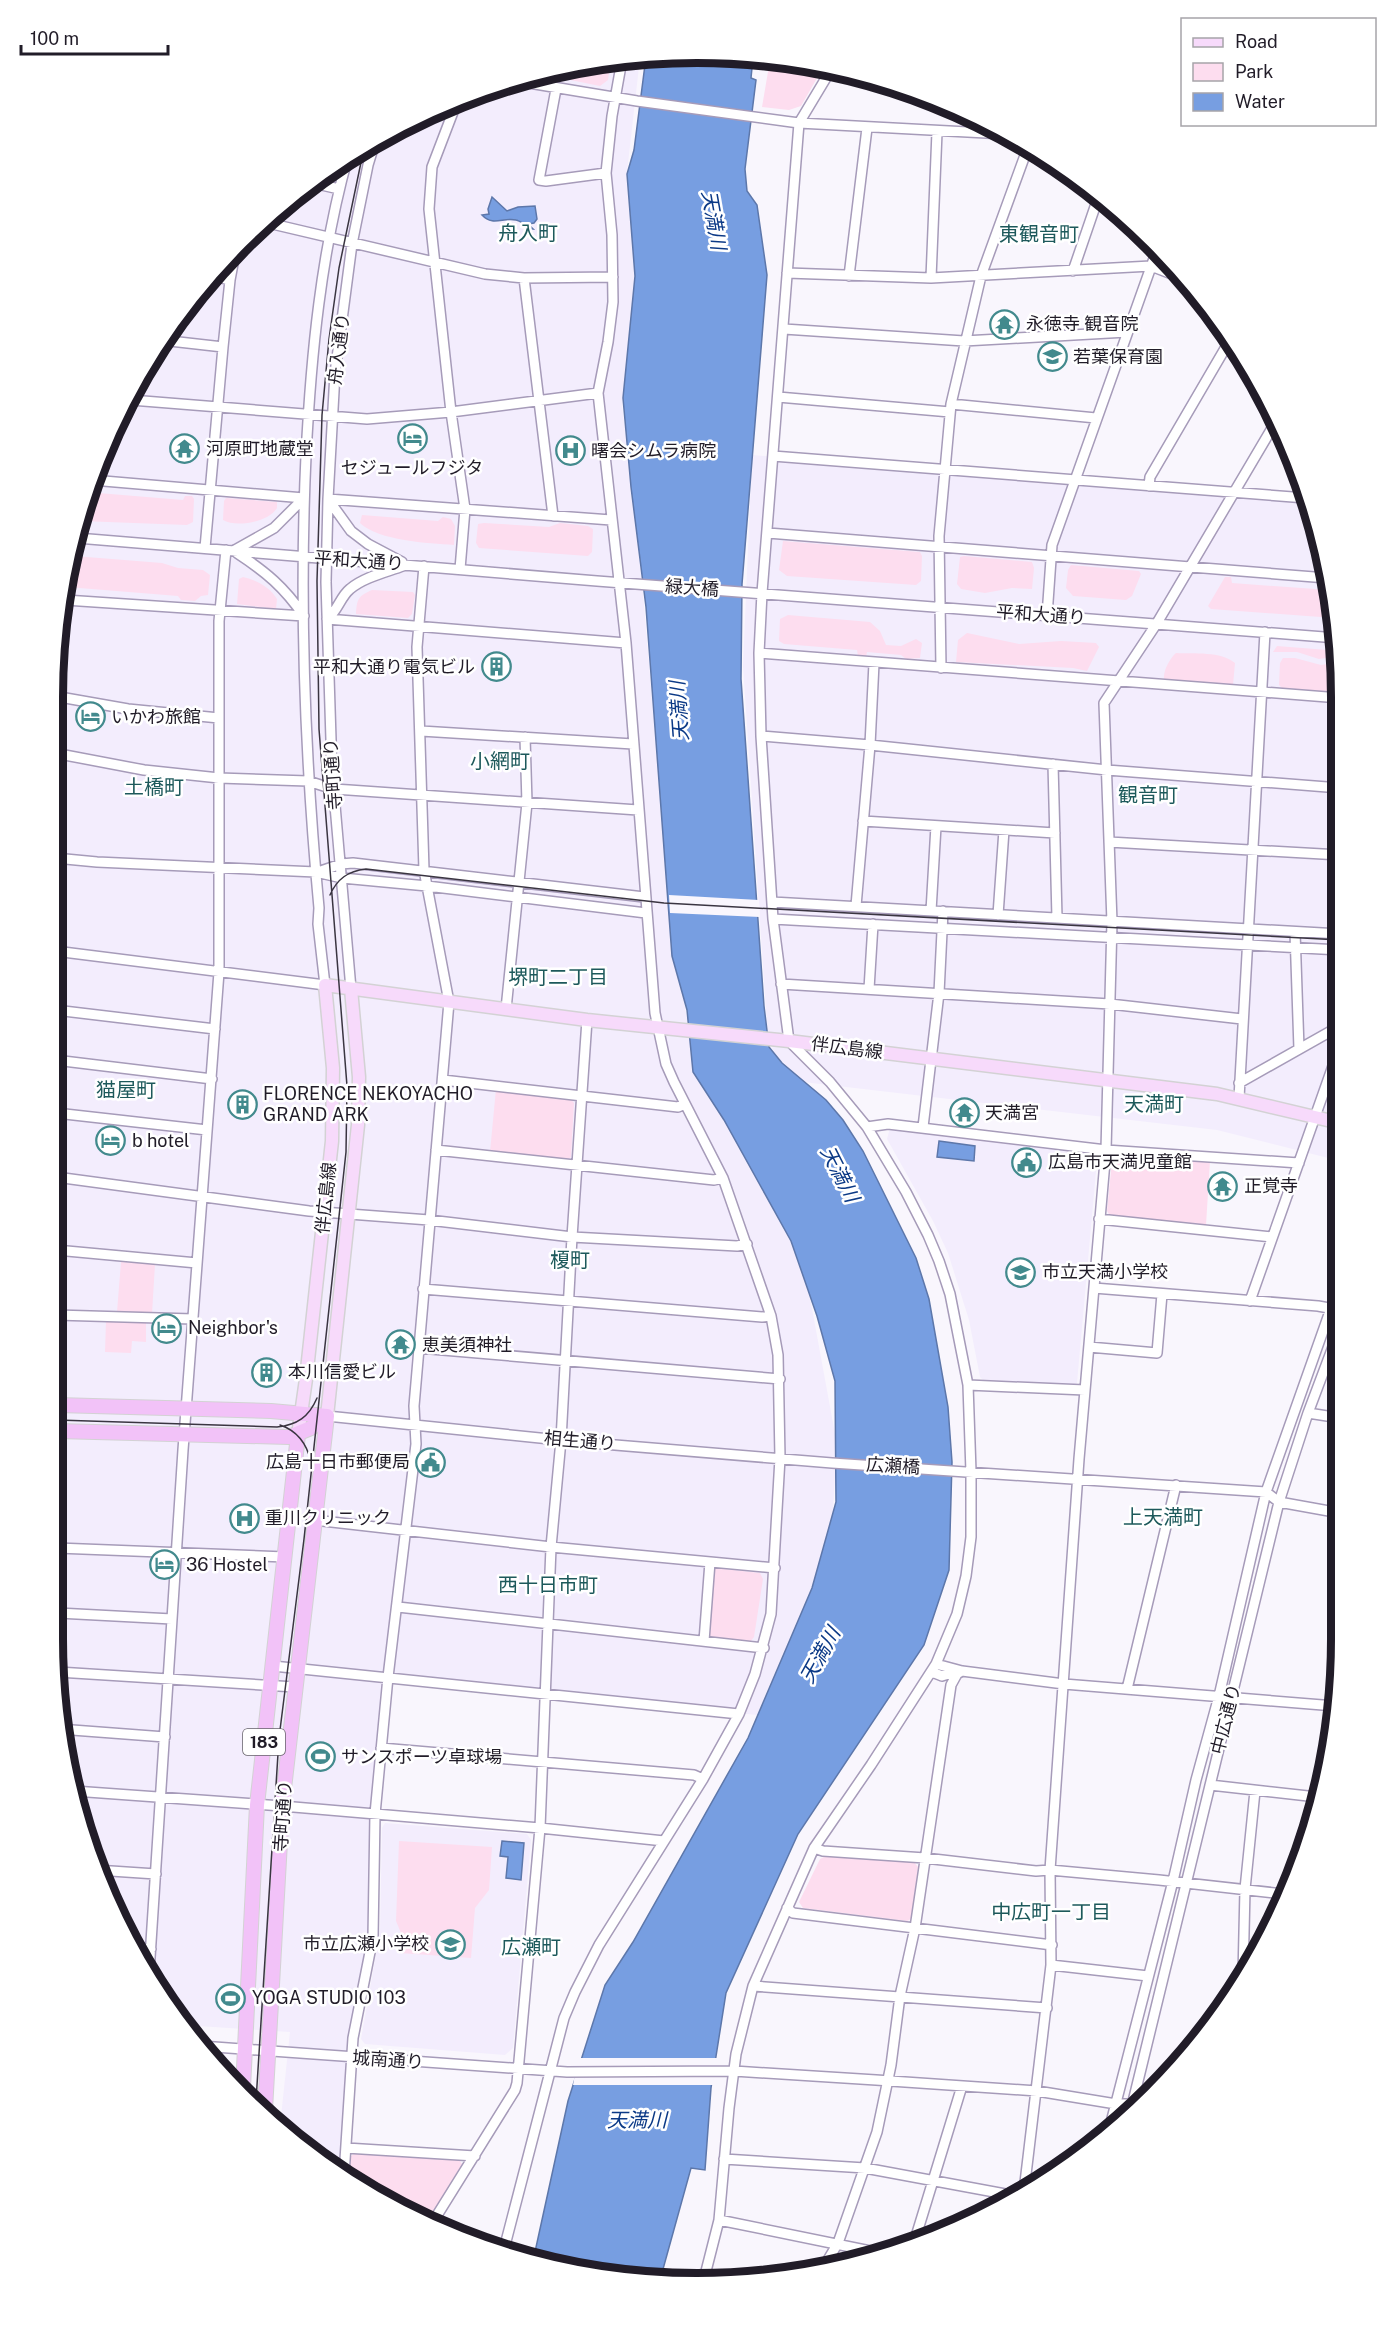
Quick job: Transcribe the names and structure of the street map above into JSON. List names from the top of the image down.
{
  "streets": {
    "highway": ["寺町通り", "相生通り", "183"],
    "main road": ["伴広島線"],
    "street": [
      "舟入通り",
      "平和大通り",
      "緑大橋",
      "広瀬橋",
      "中広通り",
      "城南通り"
    ]
  },
  "crossings": [
    ["舟入通り", "平和大通り"],
    ["舟入通り", "寺町通り"],
    ["平和大通り", "緑大橋"],
    ["平和大通り", "寺町通り"],
    ["寺町通り", "伴広島線"],
    ["寺町通り", "相生通り"],
    ["寺町通り", "城南通り"],
    ["伴広島線", "相生通り"],
    ["相生通り", "広瀬橋"]
  ],
  "districts": [
    "舟入町",
    "東観音町",
    "小網町",
    "土橋町",
    "観音町",
    "堺町二丁目",
    "猫屋町",
    "天満町",
    "榎町",
    "上天満町",
    "西十日市町",
    "中広町一丁目",
    "広瀬町"
  ],
  "water": ["天満川"],
  "places": {
    "temple": [
      "永徳寺 観音院",
      "河原町地蔵堂",
      "天満宮",
      "正覚寺",
      "恵美須神社"
    ],
    "school or university": ["若葉保育園", "市立天満小学校", "市立広瀬小学校"],
    "hotel": [
      "セジュールフジタ",
      "いかわ旅館",
      "b hotel",
      "Neighbor's",
      "36 Hostel"
    ],
    "hospital": ["曙会シムラ病院", "重川クリニック"],
    "building": ["平和大通り電気ビル", "FLORENCE NEKOYACHO GRAND ARK", "本川信愛ビル"],
    "public building": ["広島市天満児童館", "広島十日市郵便局"],
    "sports": ["サンスポーツ卓球場", "YOGA STUDIO 103"]
  },
  "legend": ["Road", "Park", "Water"],
  "scale_bar": "100 m"
}
